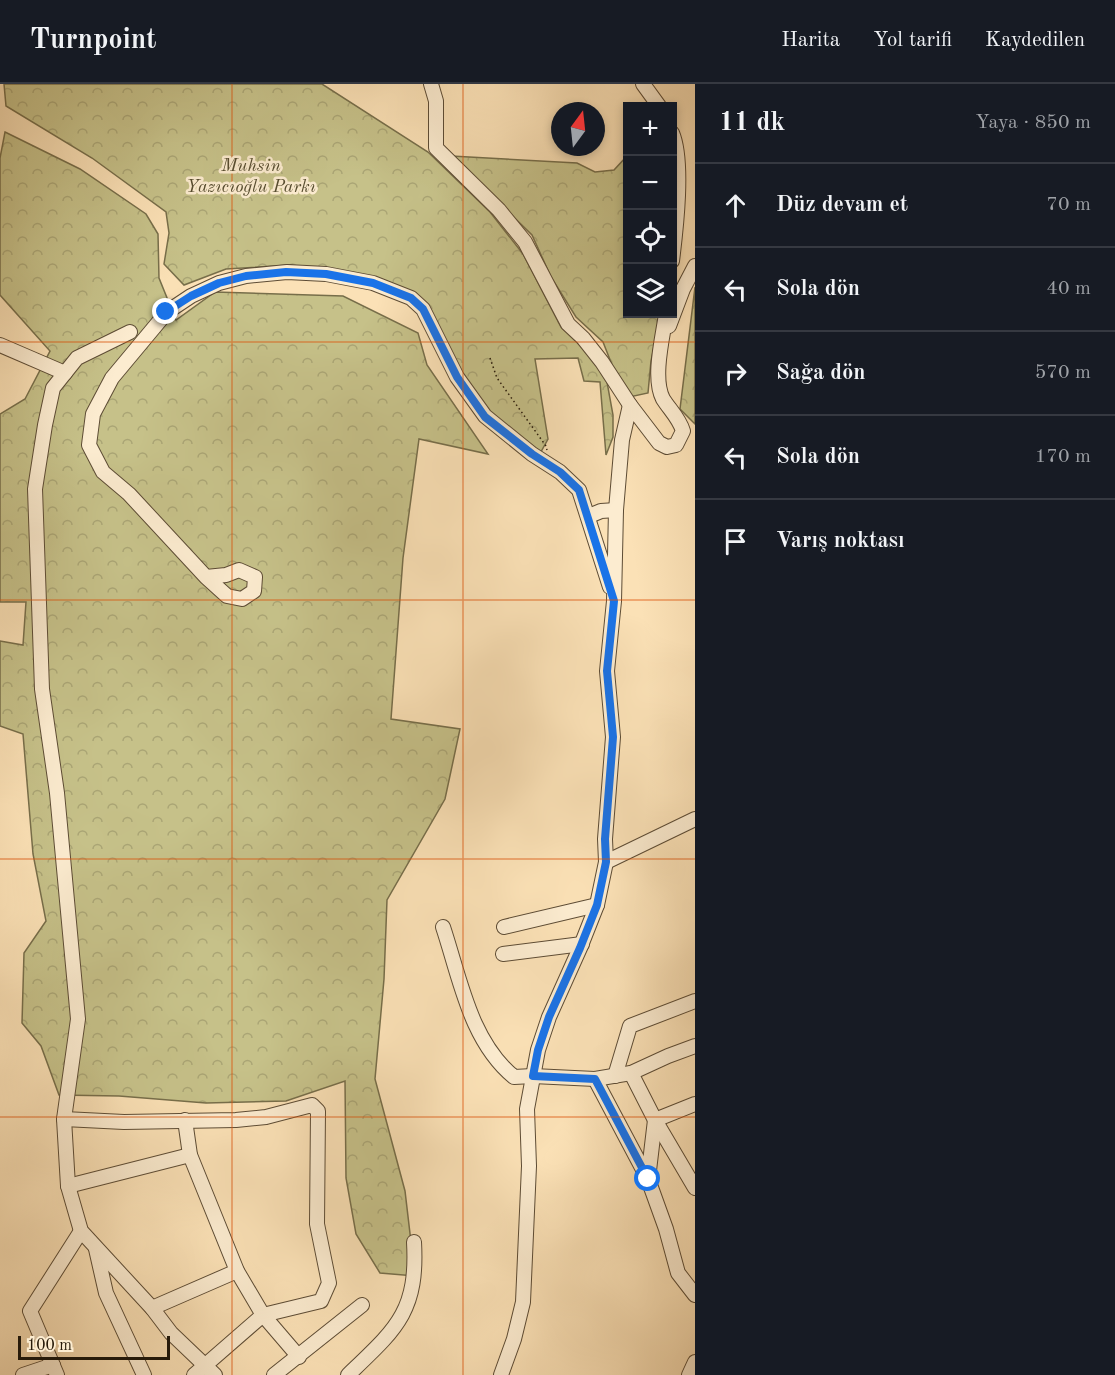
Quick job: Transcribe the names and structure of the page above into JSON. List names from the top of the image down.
{
  "parks": ["Muhsin Yazıcıoğlu Parkı"],
  "scale_bar": "100 m",
  "north": "top",
  "page": {
    "header": "Turnpoint",
    "nav": ["Harita", "Yol tarifi", "Kaydedilen"],
    "heading": ["11 dk", "Yaya · 850 m"],
    "map_buttons": ["+", "−"],
    "list": [
      ["Düz devam et", "70 m"],
      ["Sola dön", "40 m"],
      ["Sağa dön", "570 m"],
      ["Sola dön", "170 m"],
      "Varış noktası"
    ],
    "scale": "100 m"
  }
}
